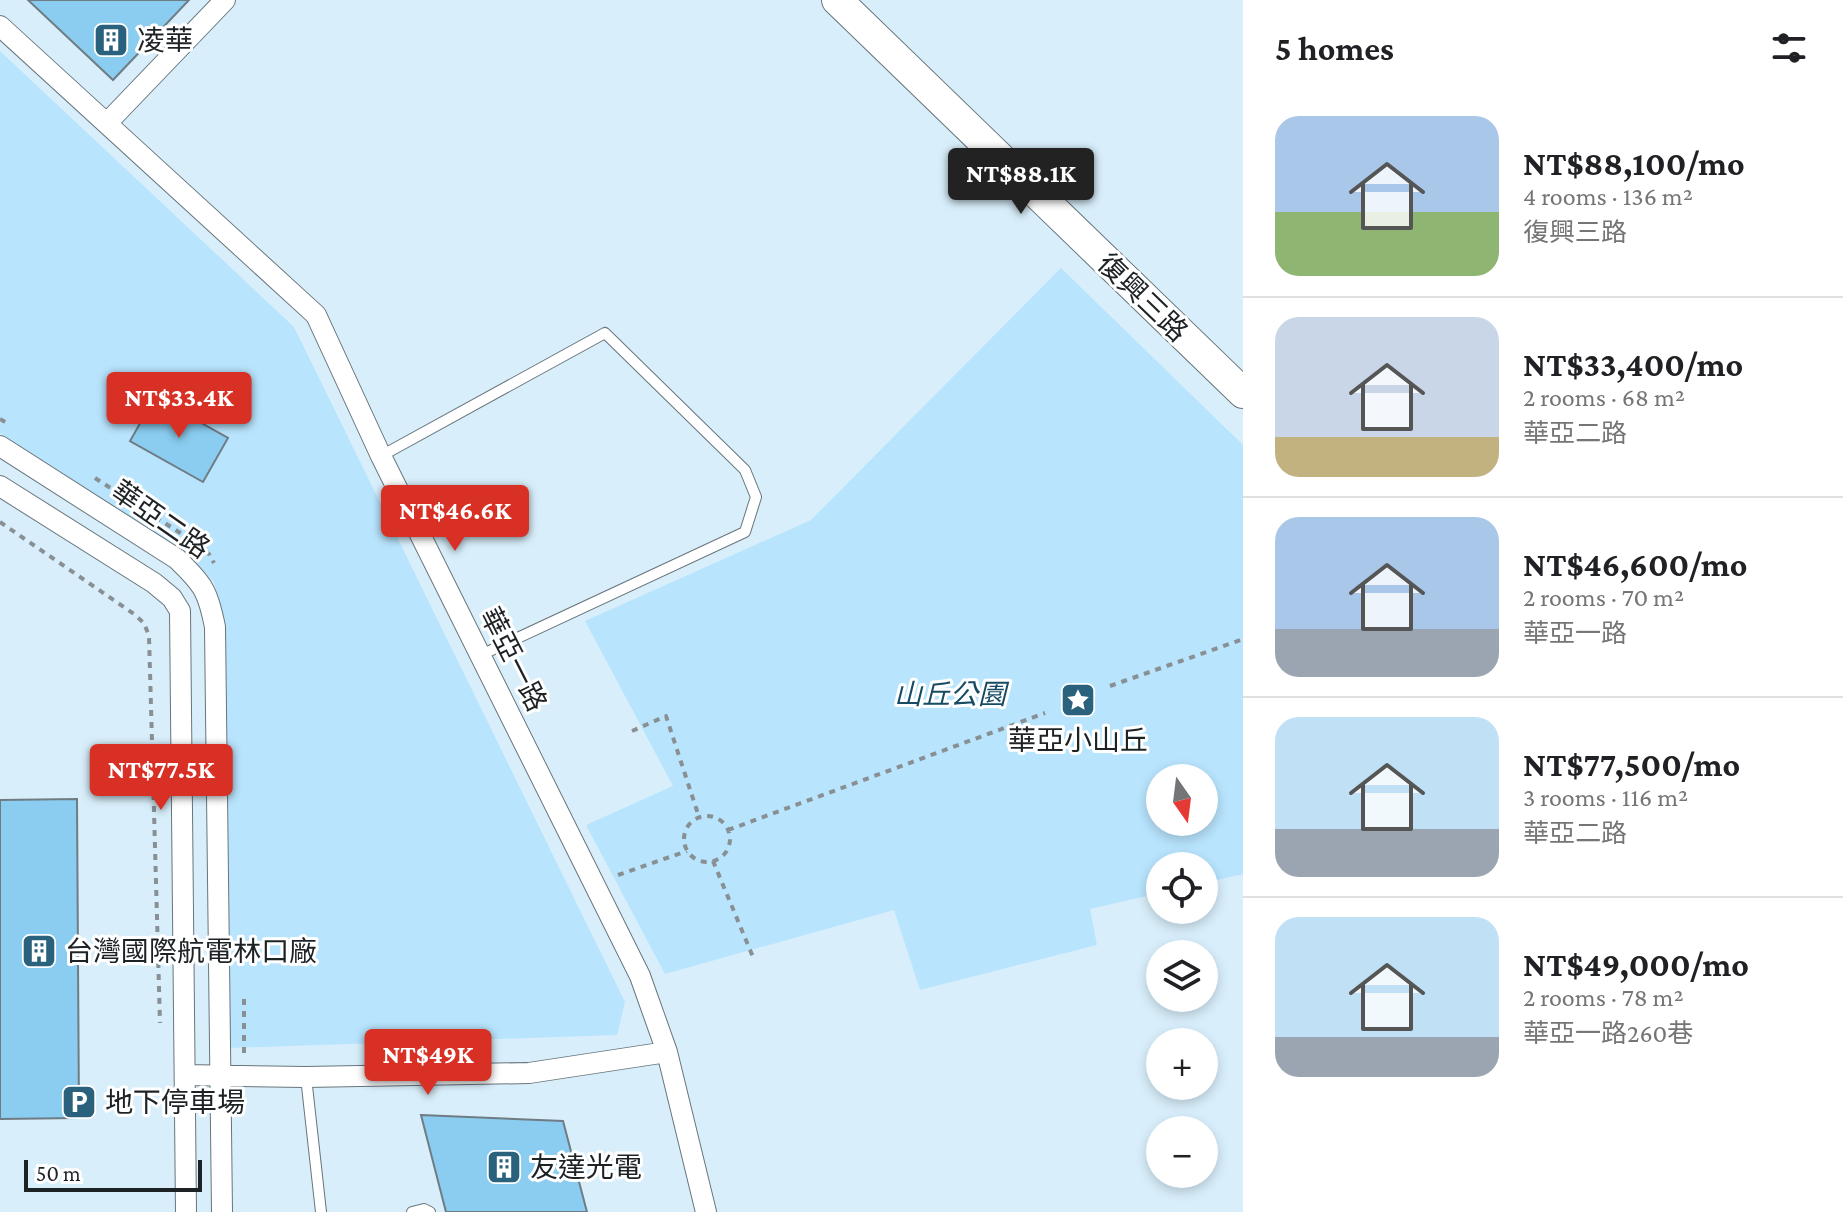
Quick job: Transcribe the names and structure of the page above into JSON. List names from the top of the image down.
{
  "streets": {
    "street": ["復興三路", "華亞二路", "華亞一路"]
  },
  "parks": ["山丘公園"],
  "places": {
    "building": ["凌華", "台灣國際航電林口廠", "友達光電"],
    "place": ["華亞小山丘"],
    "parking": ["地下停車場"]
  },
  "scale_bar": "50 m",
  "north": "bottom",
  "page": {
    "heading": "5 homes",
    "list": [
      {
        "name": "NT$88,100/mo",
        "note": "4 rooms · 136 m² · 復興三路"
      },
      {
        "name": "NT$33,400/mo",
        "note": "2 rooms · 68 m² · 華亞二路"
      },
      {
        "name": "NT$46,600/mo",
        "note": "2 rooms · 70 m² · 華亞一路"
      },
      {
        "name": "NT$77,500/mo",
        "note": "3 rooms · 116 m² · 華亞二路"
      },
      {
        "name": "NT$49,000/mo",
        "note": "2 rooms · 78 m² · 華亞一路260巷"
      }
    ],
    "price": [
      "NT$88.1K",
      "NT$33.4K",
      "NT$46.6K",
      "NT$77.5K",
      "NT$49K"
    ],
    "map_buttons": ["+", "−"],
    "scale": "50 m"
  }
}
